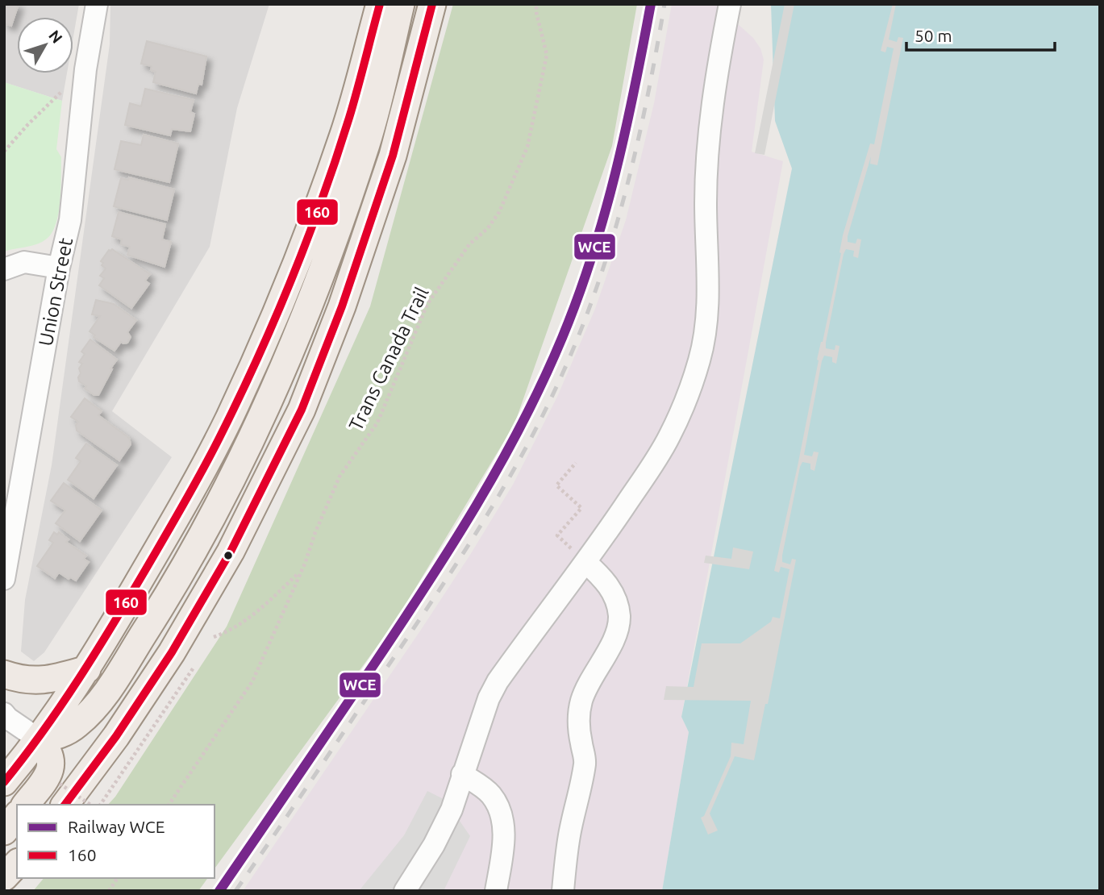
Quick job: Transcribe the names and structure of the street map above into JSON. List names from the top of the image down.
{
  "streets": {
    "street": ["Union Street"],
    "path": ["Trans Canada Trail"]
  },
  "lines": ["rail line WCE", "transit line 160"],
  "legend": ["Railway WCE", "160"],
  "scale_bar": "50 m",
  "north": "top right"
}
